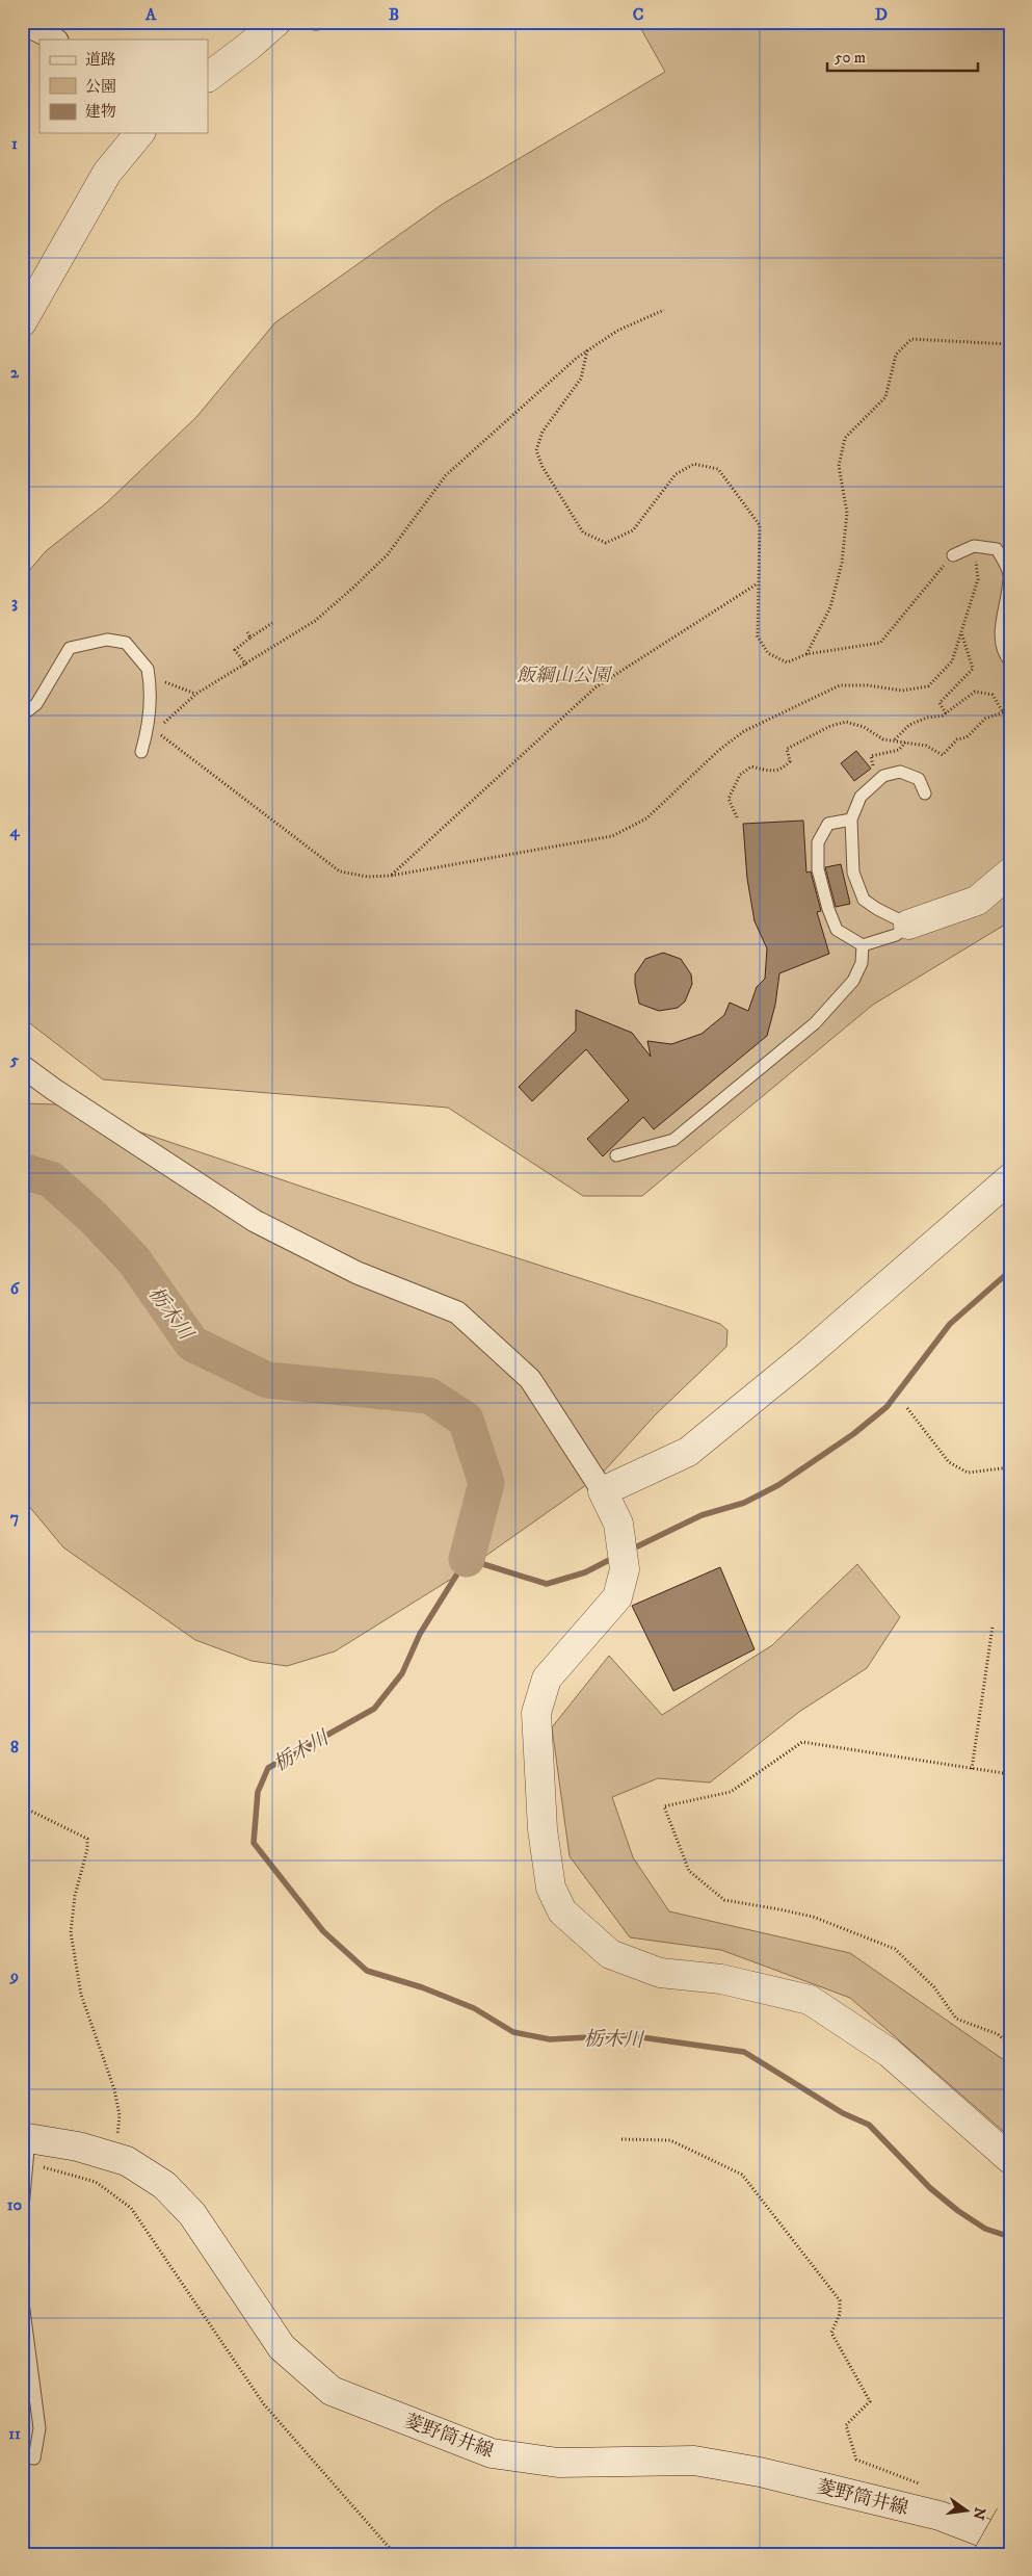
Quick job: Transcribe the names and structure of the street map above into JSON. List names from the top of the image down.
{
  "streets": {
    "street": ["菱野筒井線"]
  },
  "water": ["栃木川"],
  "parks": ["飯綱山公園"],
  "legend": ["道路", "公園", "建物"],
  "scale_bar": "50 m",
  "north": "right",
  "grid": {
    "columns": [
      "A",
      "B",
      "C",
      "D"
    ],
    "rows": [
      "1",
      "2",
      "3",
      "4",
      "5",
      "6",
      "7",
      "8",
      "9",
      "10",
      "11"
    ]
  }
}
